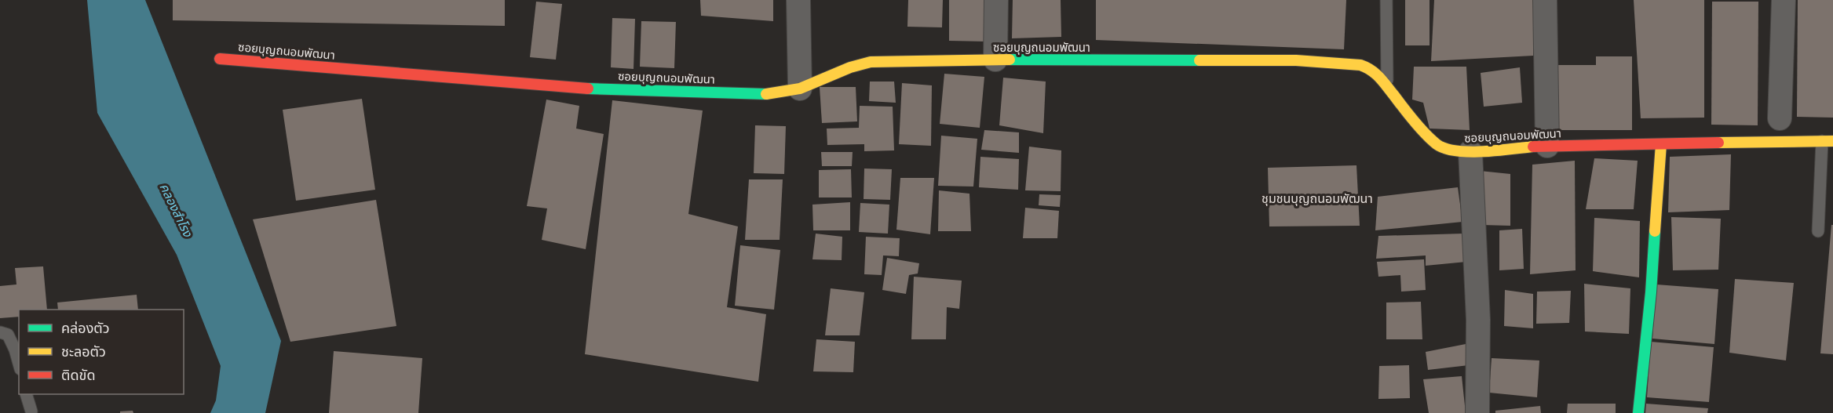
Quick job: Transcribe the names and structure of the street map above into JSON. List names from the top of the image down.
{
  "streets": {
    "street": ["ซอยบุญถนอมพัฒนา"]
  },
  "districts": ["ชุมชนบุญถนอมพัฒนา"],
  "water": ["คลองสำโรง"],
  "legend": ["คล่องตัว", "ชะลอตัว", "ติดขัด"]
}
